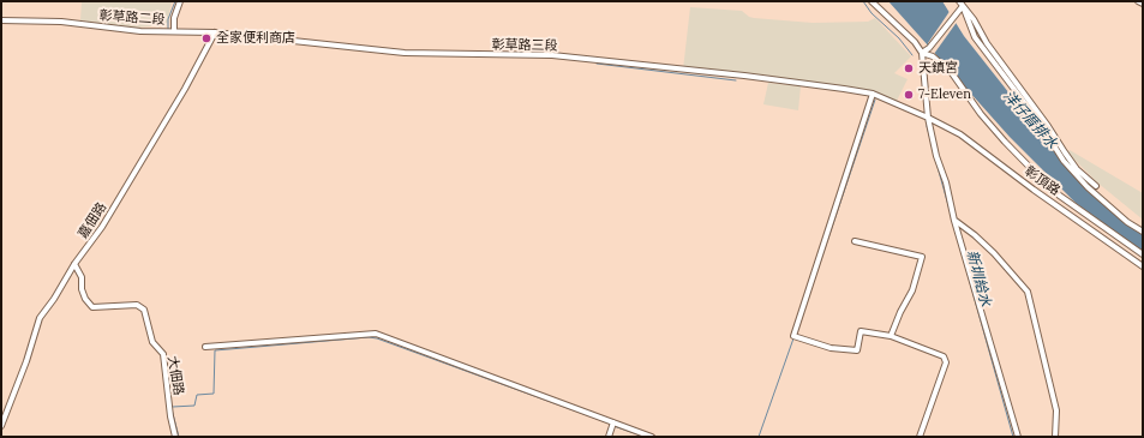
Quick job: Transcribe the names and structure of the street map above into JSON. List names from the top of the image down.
{
  "streets": {
    "street": [
      "彰草路二段",
      "彰草路三段",
      "彰頂路",
      "嘉佃路",
      "大佃路"
    ]
  },
  "crossings": [
    ["彰草路二段", "彰草路三段"],
    ["彰草路三段", "彰頂路"],
    ["彰草路三段", "嘉佃路"],
    ["嘉佃路", "大佃路"]
  ],
  "water": ["洋仔厝排水", "新圳給水"],
  "places": ["全家便利商店", "天鎮宮", "7-Eleven"]
}
